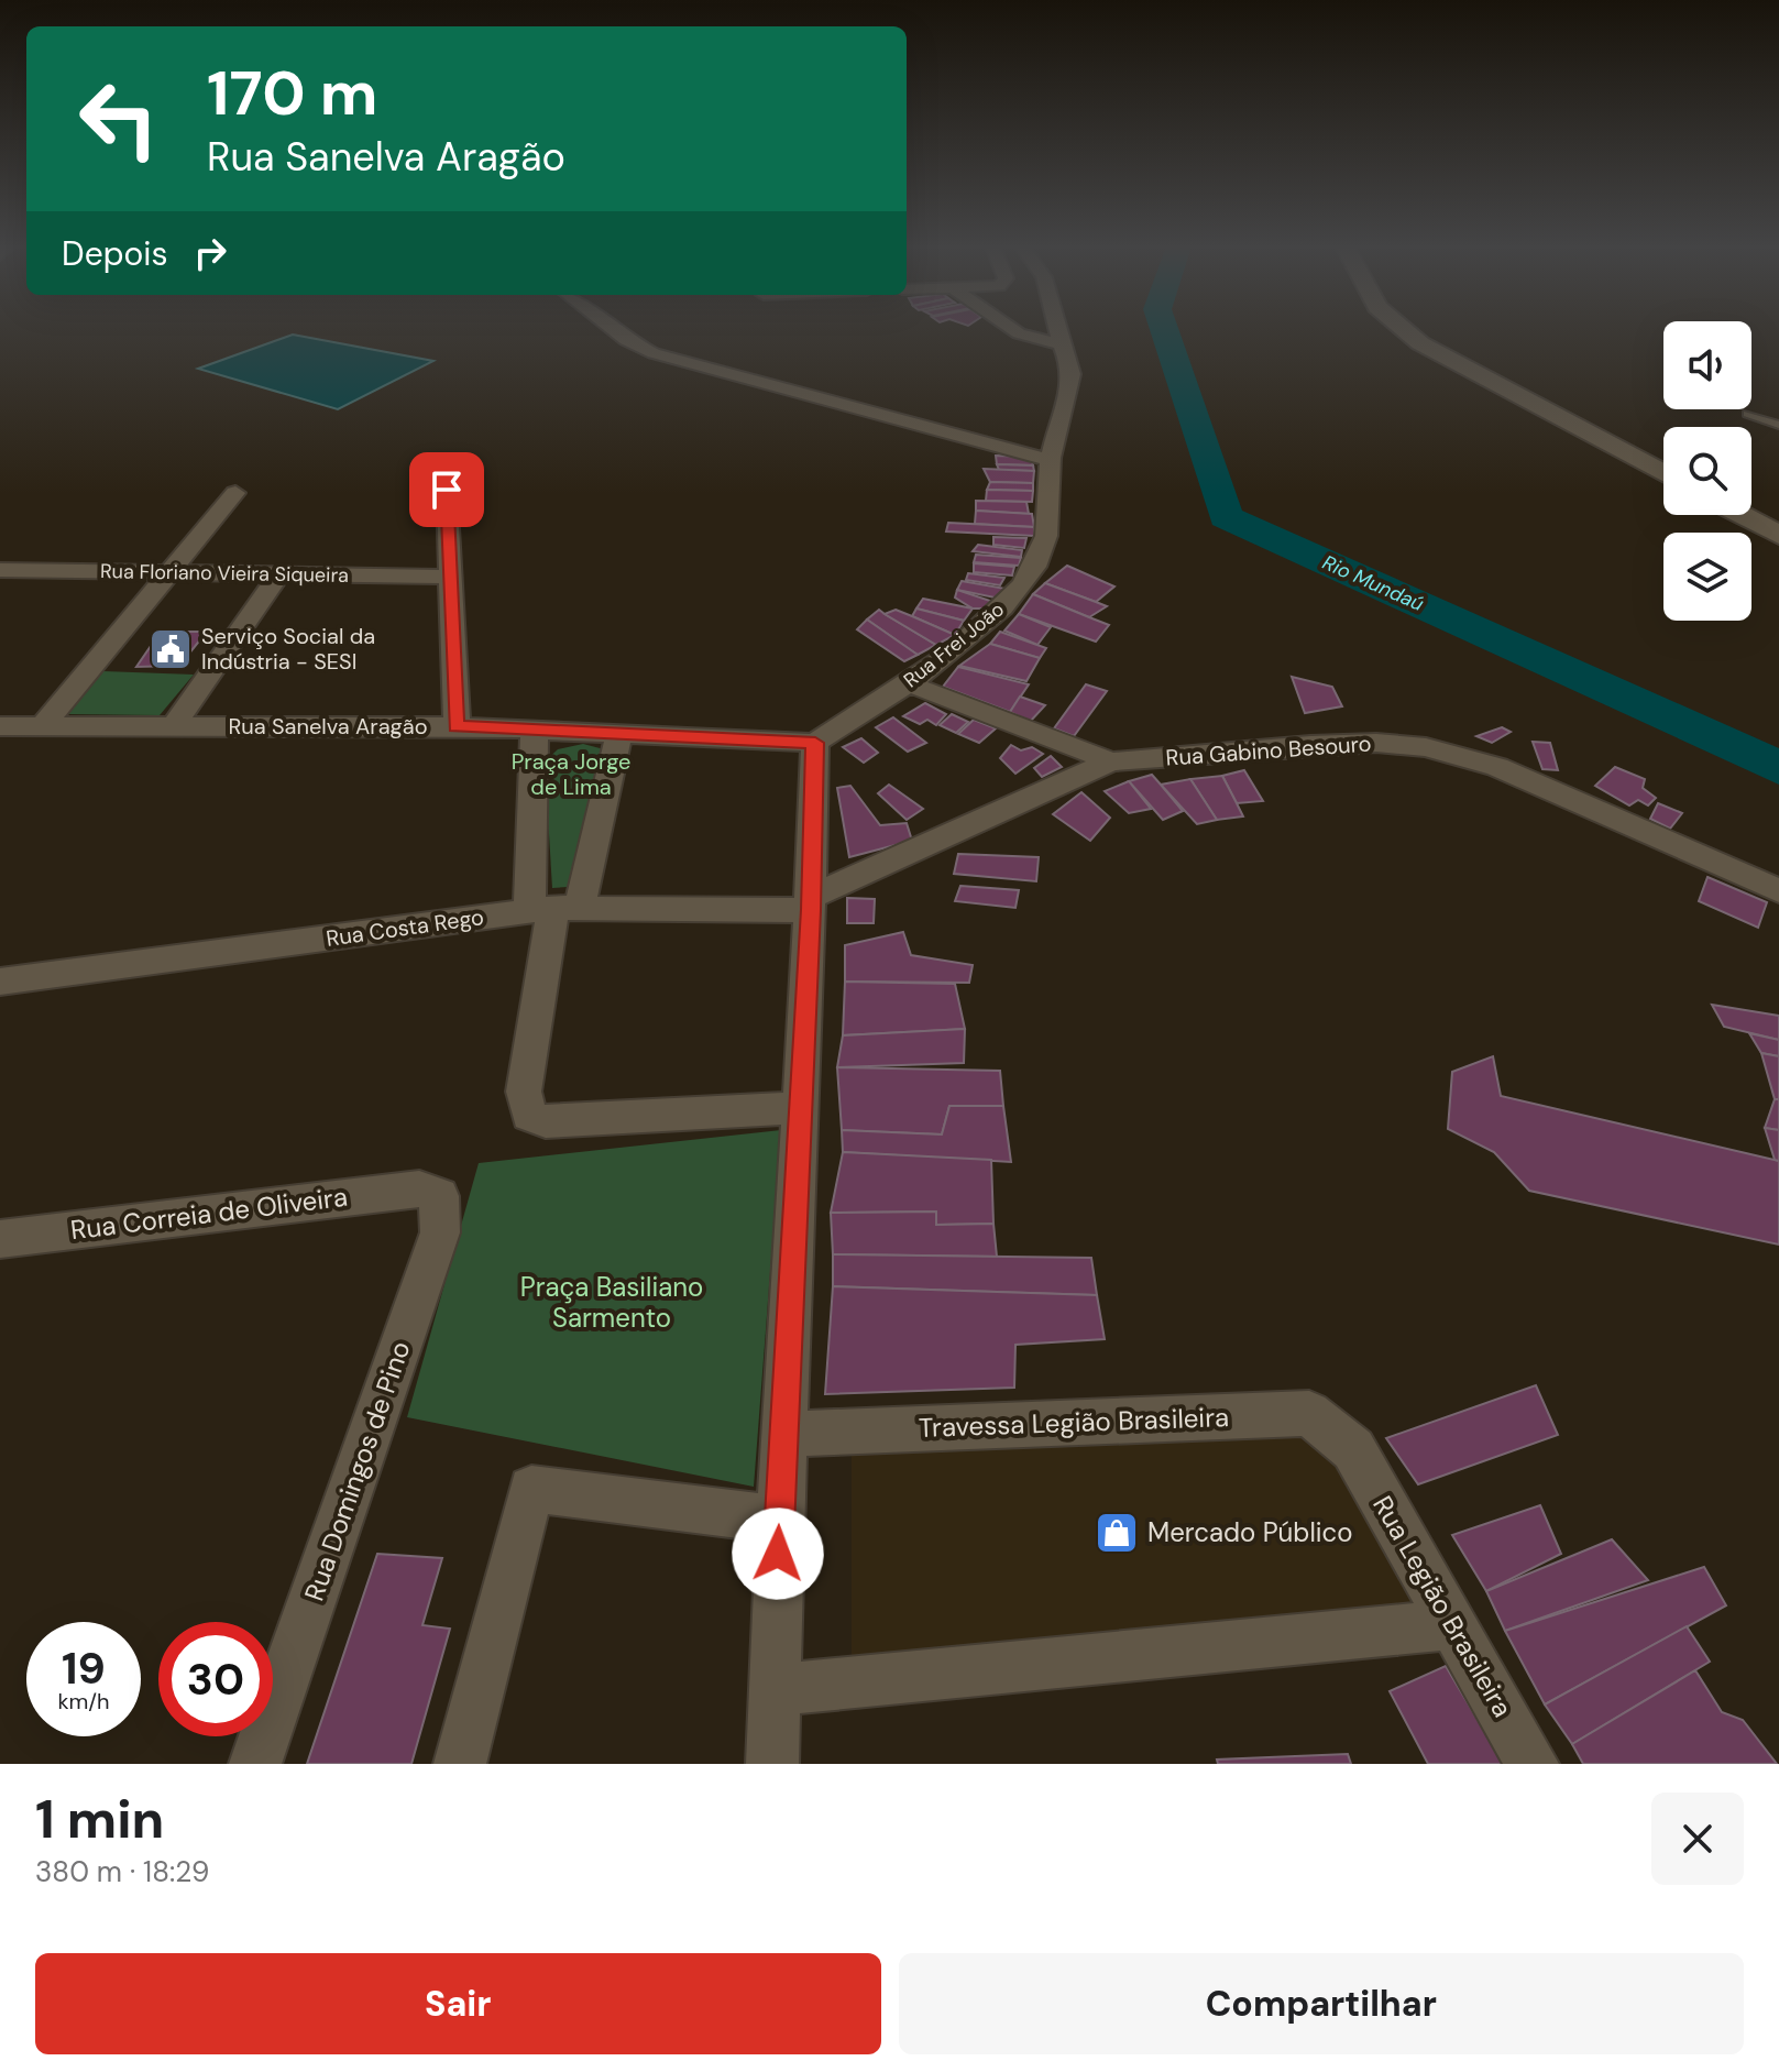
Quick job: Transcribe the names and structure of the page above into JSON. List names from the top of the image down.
{
  "streets": {
    "street": [
      "Rua Floriano Vieira Siqueira",
      "Rua Frei João",
      "Rua Sanelva Aragão",
      "Rua Gabino Besouro",
      "Rua Costa Rego",
      "Rua Correia de Oliveira",
      "Travessa Legião Brasileira",
      "Rua Domingos de Pino",
      "Rua Legião Brasileira"
    ]
  },
  "crossings": [
    ["Rua Frei João", "Rua Sanelva Aragão"],
    ["Rua Gabino Besouro", "Rua Costa Rego"],
    ["Rua Correia de Oliveira", "Rua Domingos de Pino"],
    ["Travessa Legião Brasileira", "Rua Legião Brasileira"]
  ],
  "water": ["Rio Mundaú"],
  "parks": ["Praça Jorge de Lima", "Praça Basiliano Sarmento"],
  "places": {
    "public building": ["Serviço Social da Indústria - SESI"],
    "shop": ["Mercado Público"]
  },
  "page": {
    "turn": ["170 m", "Rua Sanelva Aragão"],
    "then": "Depois",
    "speed": "19 km/h",
    "limit": "30",
    "heading": ["1 min", "380 m · 18:29"],
    "buttons": ["Sair", "Compartilhar"]
  }
}
